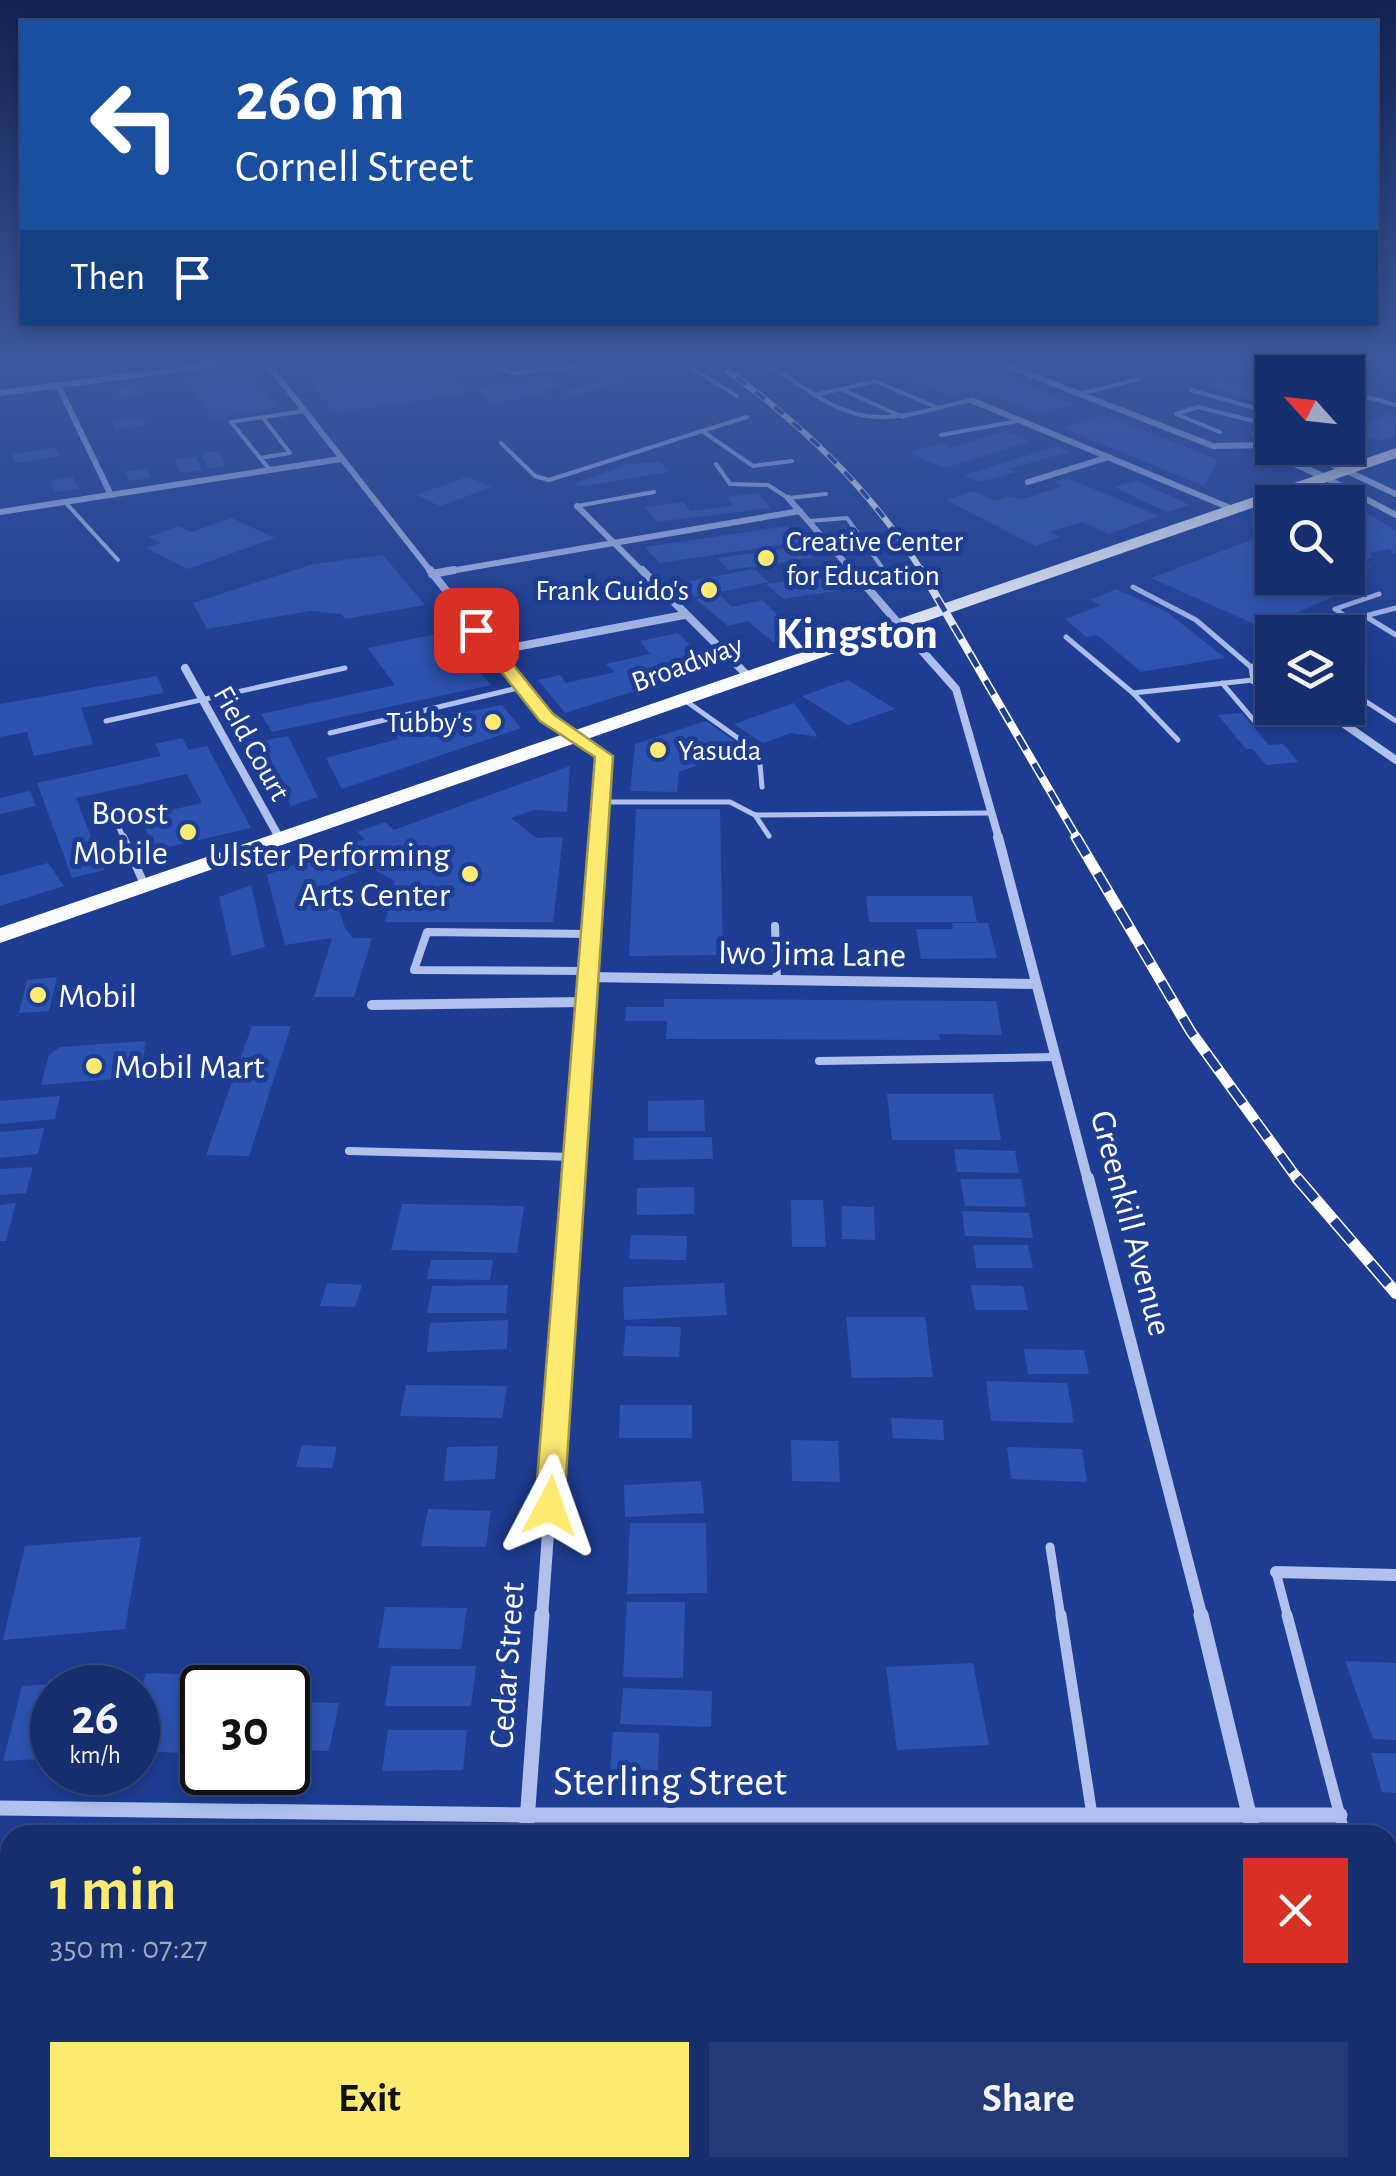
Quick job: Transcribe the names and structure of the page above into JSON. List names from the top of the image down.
{
  "streets": {
    "highway": ["Broadway"],
    "street": [
      "Field Court",
      "Iwo Jima Lane",
      "Greenkill Avenue",
      "Cedar Street",
      "Sterling Street"
    ]
  },
  "crossings": [
    ["Broadway", "Field Court"],
    ["Broadway", "Cedar Street"],
    ["Iwo Jima Lane", "Greenkill Avenue"],
    ["Iwo Jima Lane", "Cedar Street"],
    ["Greenkill Avenue", "Sterling Street"],
    ["Cedar Street", "Sterling Street"]
  ],
  "districts": ["Kingston"],
  "places": [
    "Creative Center for Education",
    "Frank Guido's",
    "Tubby's",
    "Yasuda",
    "Boost Mobile",
    "Ulster Performing Arts Center",
    "Mobil",
    "Mobil Mart"
  ],
  "north": "top left",
  "page": {
    "turn": ["260 m", "Cornell Street"],
    "then": "Then",
    "speed": "26 km/h",
    "limit": "30",
    "heading": ["1 min", "350 m · 07:27"],
    "buttons": ["Exit", "Share"]
  }
}
